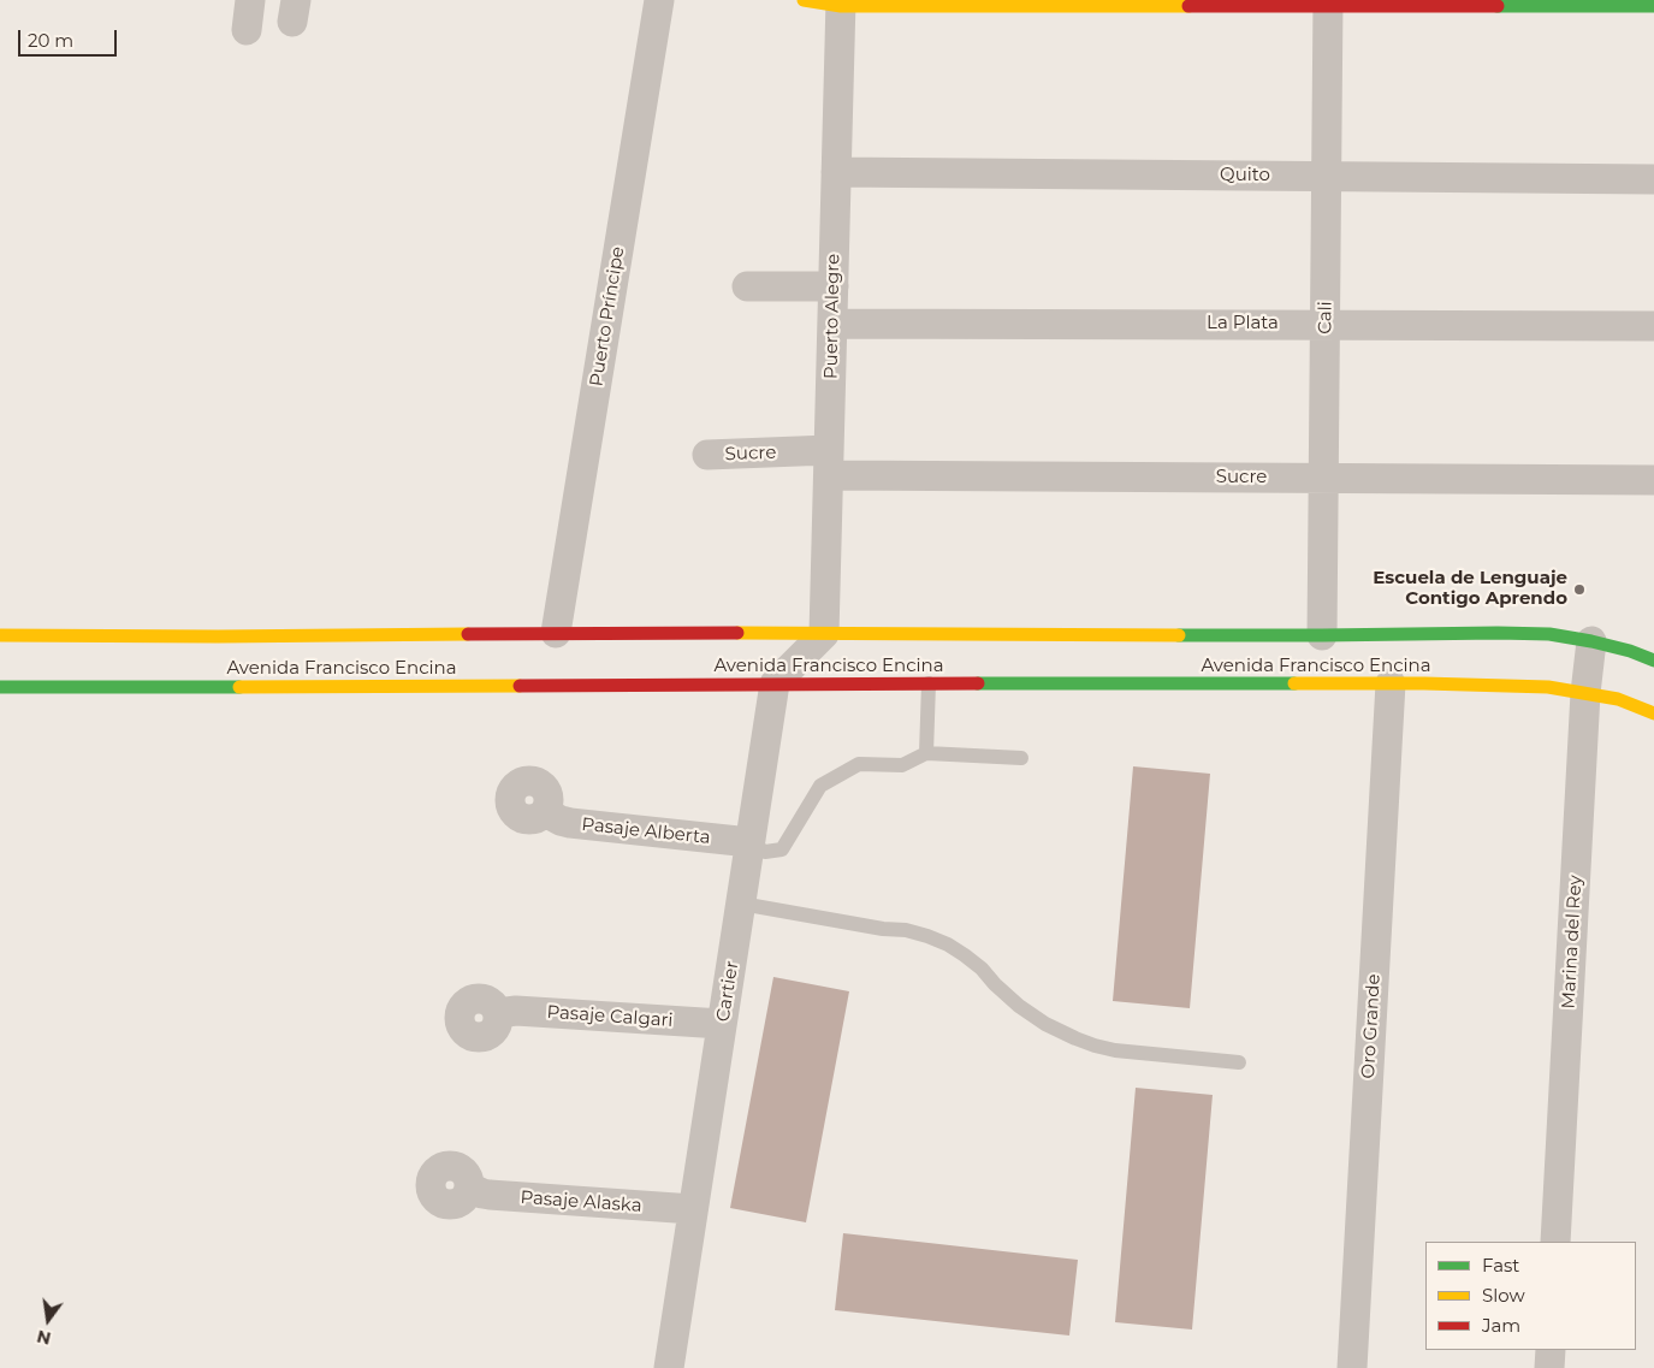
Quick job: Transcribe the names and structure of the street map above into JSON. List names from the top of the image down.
{
  "streets": {
    "main road": ["Avenida Francisco Encina"],
    "street": [
      "Quito",
      "Puerto Príncipe",
      "Puerto Alegre",
      "Cali",
      "La Plata",
      "Sucre",
      "Pasaje Alberta",
      "Marina del Rey",
      "Cartier",
      "Pasaje Calgari",
      "Oro Grande",
      "Pasaje Alaska"
    ]
  },
  "crossings": [
    ["Quito", "Puerto Alegre"],
    ["Quito", "Cali"],
    ["Puerto Príncipe", "Avenida Francisco Encina"],
    ["Puerto Alegre", "La Plata"],
    ["Puerto Alegre", "Sucre"],
    ["Puerto Alegre", "Avenida Francisco Encina"],
    ["Cali", "La Plata"],
    ["Cali", "Sucre"],
    ["Cali", "Avenida Francisco Encina"],
    ["Avenida Francisco Encina", "Marina del Rey"],
    ["Avenida Francisco Encina", "Cartier"],
    ["Avenida Francisco Encina", "Oro Grande"],
    ["Pasaje Alberta", "Cartier"],
    ["Cartier", "Pasaje Calgari"],
    ["Cartier", "Pasaje Alaska"]
  ],
  "places": ["Escuela de Lenguaje Contigo Aprendo"],
  "legend": ["Fast", "Slow", "Jam"],
  "scale_bar": "20 m",
  "north": "bottom"
}
